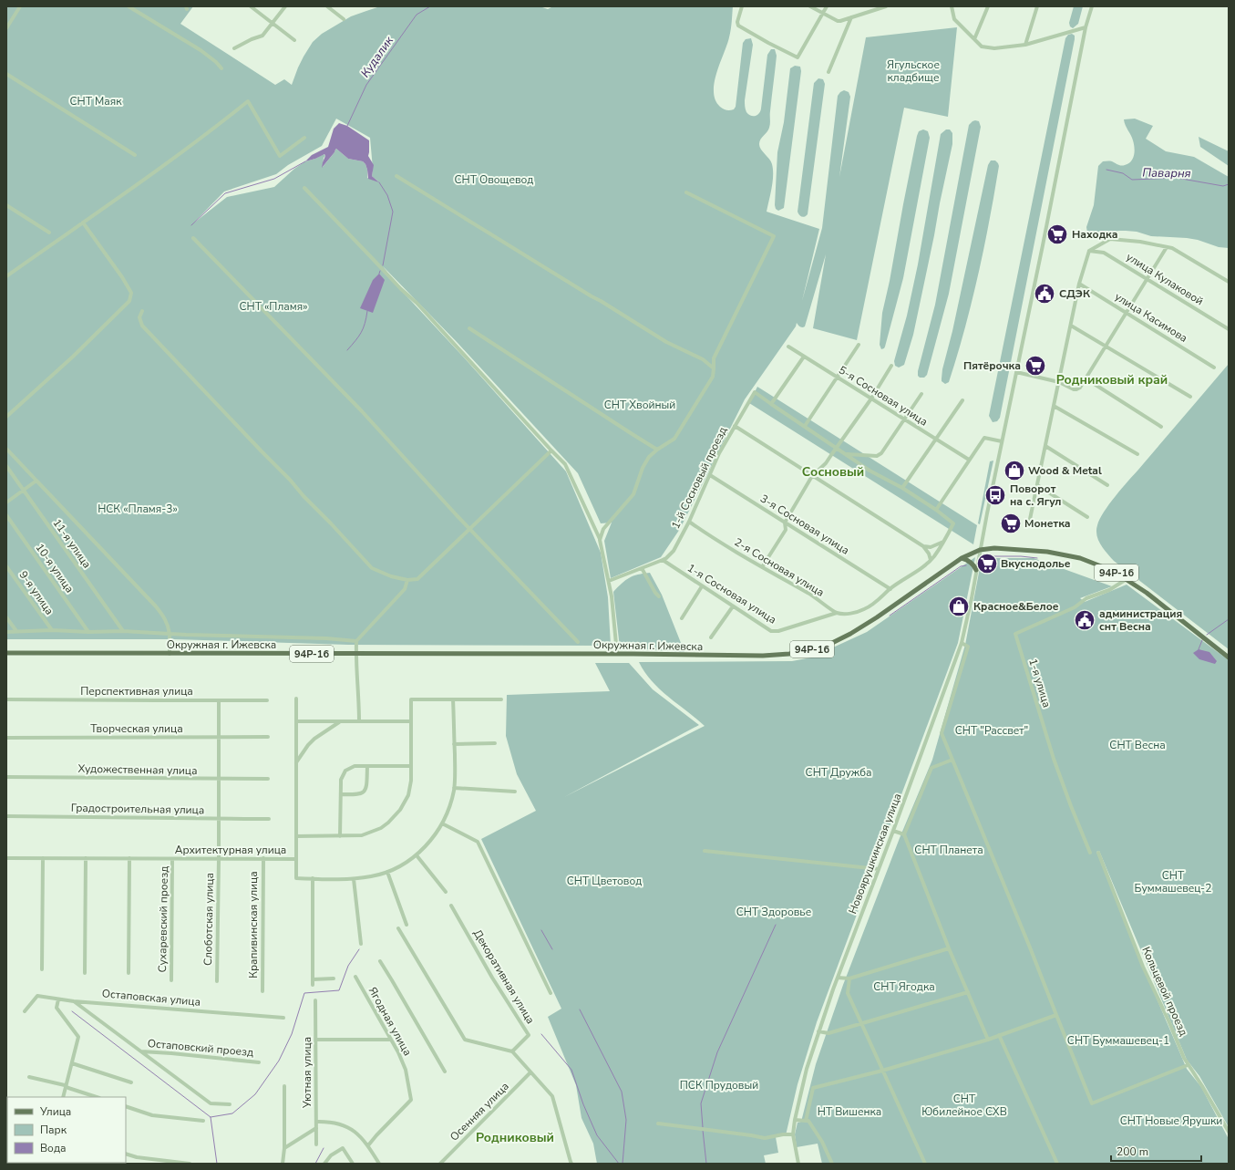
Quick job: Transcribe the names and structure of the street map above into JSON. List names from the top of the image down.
{
  "streets": {
    "main road": ["94Р-16", "Окружная г. Ижевска"],
    "street": [
      "улица Кулаковой",
      "улица Касимова",
      "5-я Сосновая улица",
      "1-й Сосновый проезд",
      "3-я Сосновая улица",
      "11-я улица",
      "2-я Сосновая улица",
      "10-я улица",
      "9-я улица",
      "1-я Сосновая улица",
      "1-я улица",
      "Перспективная улица",
      "Творческая улица",
      "Художественная улица",
      "Градостроительная улица",
      "Архитектурная улица",
      "Новоярушкинская улица",
      "Сухаревский проезд",
      "Слоботская улица",
      "Крапивинская улица",
      "Декоративная улица",
      "Кольцевой проезд",
      "Остаповская улица",
      "Ягодная улица",
      "Остаповский проезд",
      "Уютная улица",
      "Осенняя улица"
    ]
  },
  "crossings": [
    ["1-й Сосновый проезд", "3-я Сосновая улица"],
    ["1-й Сосновый проезд", "2-я Сосновая улица"],
    ["1-й Сосновый проезд", "1-я Сосновая улица"],
    ["2-я Сосновая улица", "1-я Сосновая улица"],
    ["Окружная г. Ижевска", "1-я улица"],
    ["Окружная г. Ижевска", "Новоярушкинская улица"],
    ["Перспективная улица", "Слоботская улица"],
    ["Творческая улица", "Слоботская улица"],
    ["Художественная улица", "Слоботская улица"],
    ["Градостроительная улица", "Слоботская улица"],
    ["Архитектурная улица", "Сухаревский проезд"],
    ["Архитектурная улица", "Слоботская улица"],
    ["Архитектурная улица", "Крапивинская улица"]
  ],
  "districts": ["Родниковый край", "Сосновый", "Родниковый"],
  "water": ["Кудалик", "Паварня"],
  "parks": [
    "Ягульское кладбище",
    "СНТ Маяк",
    "СНТ Овощевод",
    "СНТ «Пламя»",
    "СНТ Хвойный",
    "НСК «Пламя-3»",
    "СНТ \"Рассвет\"",
    "СНТ Весна",
    "СНТ Дружба",
    "СНТ Планета",
    "СНТ Буммашевец-2",
    "СНТ Цветовод",
    "СНТ Здоровье",
    "СНТ Ягодка",
    "СНТ Буммашевец-1",
    "ПСК Прудовый",
    "СНТ Юбилейное СХВ",
    "НТ Вишенка",
    "СНТ Новые Ярушки"
  ],
  "places": {
    "supermarket": [
      "Находка",
      "Пятёрочка",
      "Монетка",
      "Вкуснодолье"
    ],
    "public building": ["СДЭК", "администрация снт Весна"],
    "shop": ["Wood & Metal", "Красное&Белое"],
    "bus stop": ["Поворот на с. Ягул"]
  },
  "legend": ["Улица", "Парк", "Вода"],
  "scale_bar": "200 m"
}
